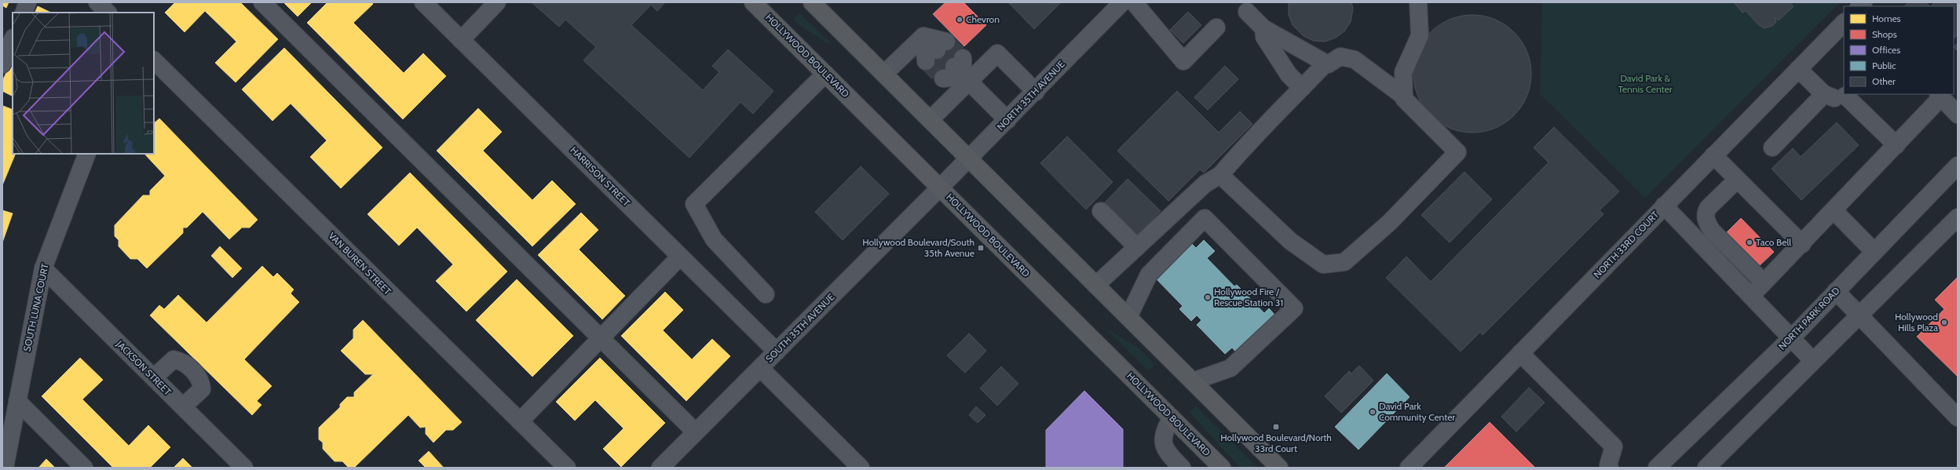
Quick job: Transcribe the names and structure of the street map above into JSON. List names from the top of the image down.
{
  "streets": {
    "highway": ["HOLLYWOOD BOULEVARD"],
    "street": [
      "NORTH 35TH AVENUE",
      "HARRISON STREET",
      "NORTH 33RD COURT",
      "VAN BUREN STREET",
      "SOUTH LUNA COURT",
      "NORTH PARK ROAD",
      "SOUTH 35TH AVENUE",
      "JACKSON STREET"
    ]
  },
  "crossings": [
    ["HOLLYWOOD BOULEVARD", "NORTH 35TH AVENUE"],
    ["HOLLYWOOD BOULEVARD", "SOUTH 35TH AVENUE"],
    ["NORTH 35TH AVENUE", "SOUTH 35TH AVENUE"],
    ["HARRISON STREET", "SOUTH 35TH AVENUE"],
    ["SOUTH LUNA COURT", "JACKSON STREET"]
  ],
  "parks": ["David Park & Tennis Center"],
  "places": {
    "other": [
      "Chevron",
      "Taco Bell",
      "Hollywood Fire / Rescue Station 31",
      "Hollywood Hills Plaza",
      "David Park Community Center"
    ],
    "transit": ["Hollywood Boulevard/South 35th Avenue", "Hollywood Boulevard/North 33rd Court"]
  },
  "legend": [
    "Homes",
    "Shops",
    "Offices",
    "Public",
    "Other"
  ]
}
